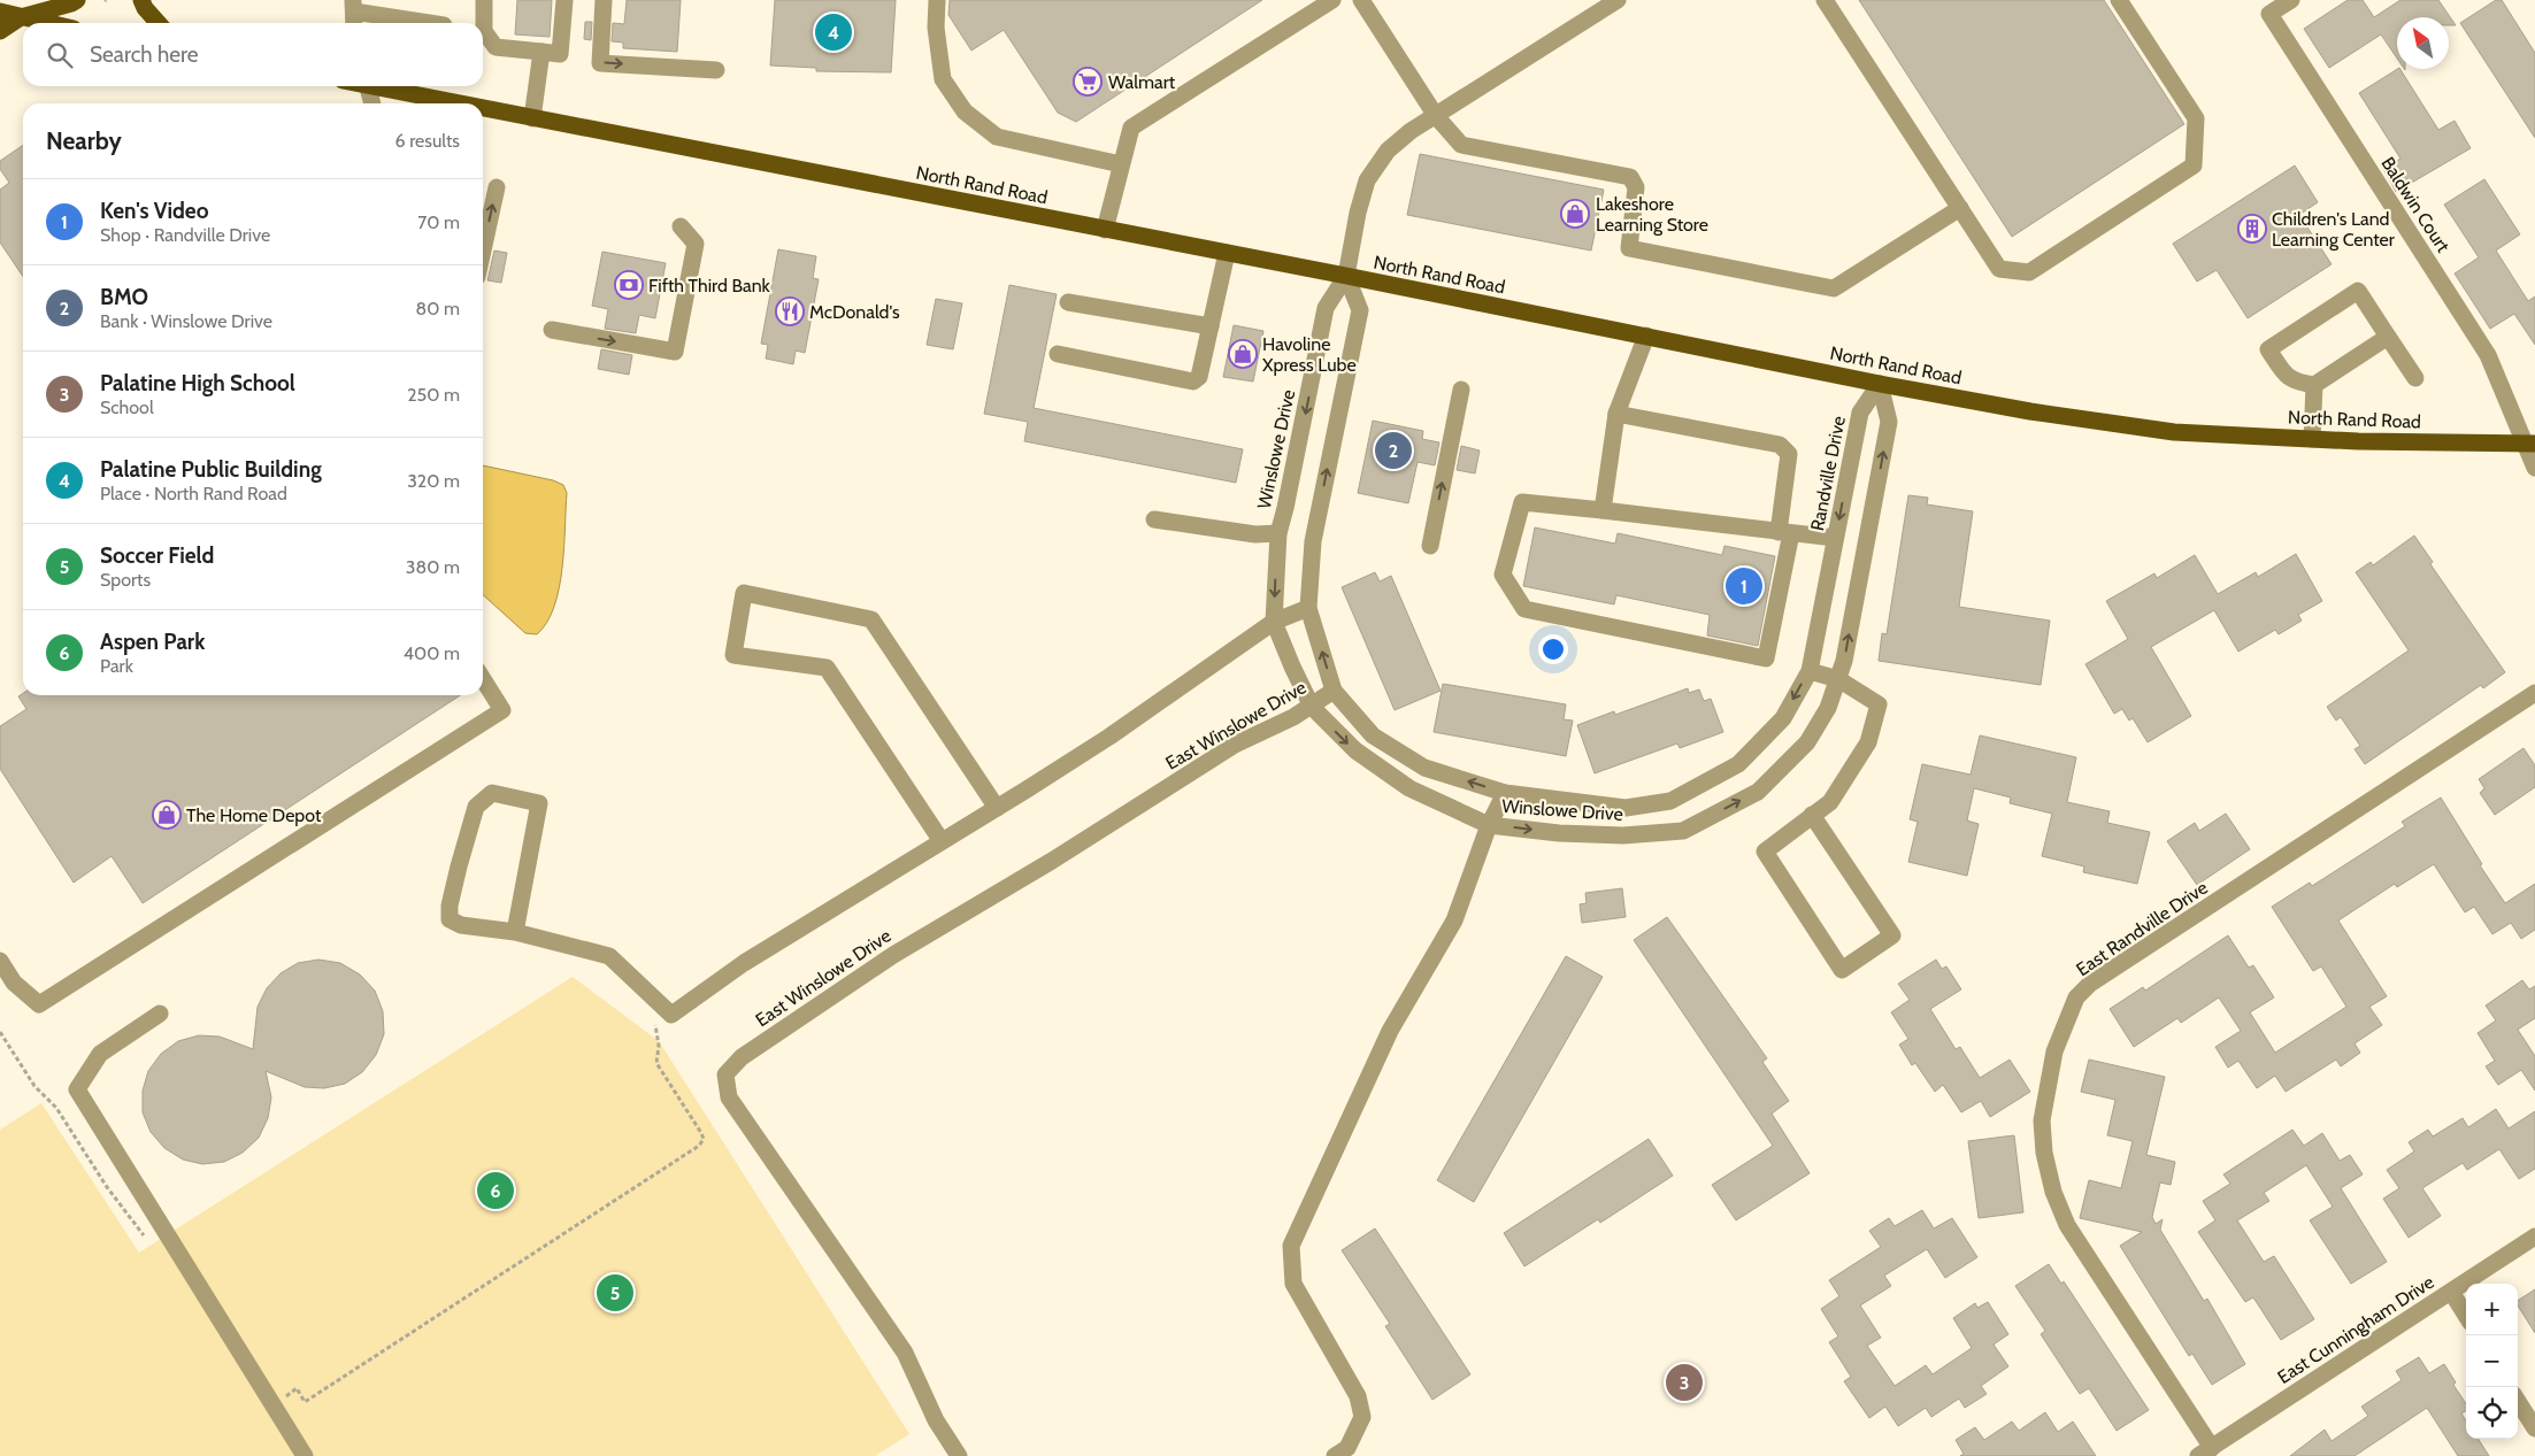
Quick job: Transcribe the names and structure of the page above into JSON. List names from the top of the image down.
{
  "streets": {
    "main road": ["North Rand Road"],
    "street": [
      "Baldwin Court",
      "Winslowe Drive",
      "Randville Drive",
      "East Winslowe Drive",
      "East Randville Drive",
      "East Cunningham Drive"
    ]
  },
  "crossings": [
    ["North Rand Road", "Baldwin Court"],
    ["North Rand Road", "Winslowe Drive"],
    ["North Rand Road", "Randville Drive"],
    ["Winslowe Drive", "Randville Drive"],
    ["Winslowe Drive", "East Winslowe Drive"],
    ["East Randville Drive", "East Cunningham Drive"]
  ],
  "one_way": ["Randville Drive"],
  "places": {
    "supermarket": ["Walmart"],
    "shop": ["Lakeshore Learning Store", "Havoline Xpress Lube", "The Home Depot"],
    "building": ["Children's Land Learning Center"],
    "bank": ["Fifth Third Bank"],
    "restaurant": ["McDonald's"]
  },
  "north": "top left",
  "page": {
    "pins": [
      "4",
      "2",
      "1",
      "6",
      "5",
      "3"
    ],
    "search": "Search here",
    "heading": ["Nearby", "6 results"],
    "list": [
      {
        "mark": "1",
        "name": "Ken's Video",
        "note": "Shop · Randville Drive",
        "value": "70 m"
      },
      {
        "mark": "2",
        "name": "BMO",
        "note": "Bank · Winslowe Drive",
        "value": "80 m"
      },
      {
        "mark": "3",
        "name": "Palatine High School",
        "note": "School",
        "value": "250 m"
      },
      {
        "mark": "4",
        "name": "Palatine Public Building",
        "note": "Place · North Rand Road",
        "value": "320 m"
      },
      {
        "mark": "5",
        "name": "Soccer Field",
        "note": "Sports",
        "value": "380 m"
      },
      {
        "mark": "6",
        "name": "Aspen Park",
        "note": "Park",
        "value": "400 m"
      }
    ],
    "map_buttons": ["+", "−"]
  }
}
